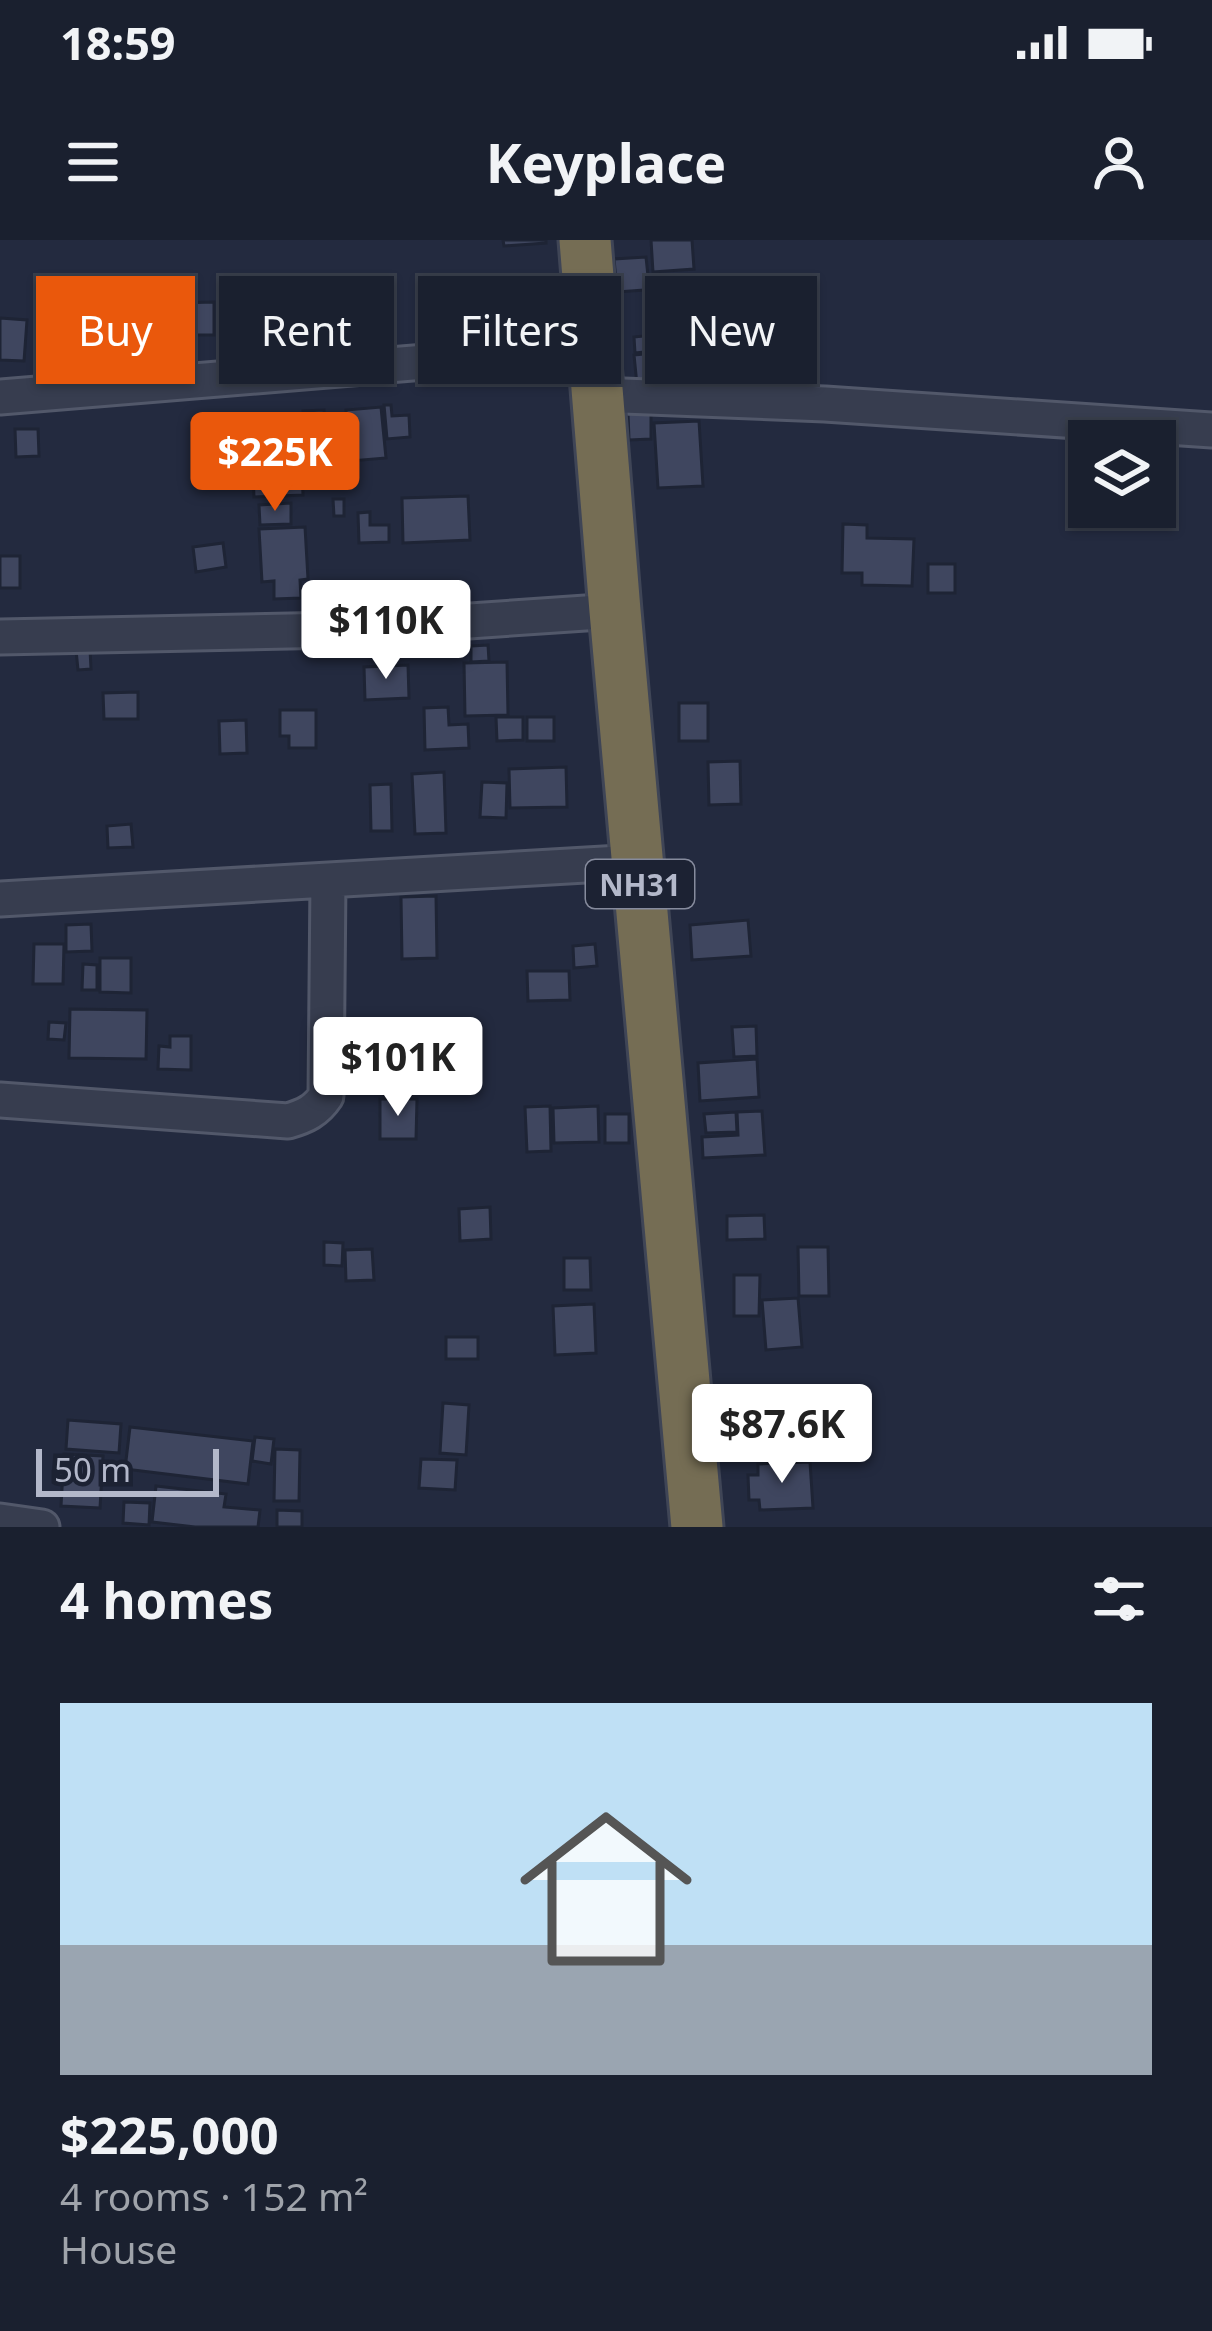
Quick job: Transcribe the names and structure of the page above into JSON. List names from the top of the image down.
{
  "streets": {
    "highway": ["NH31"]
  },
  "scale_bar": "50 m",
  "page": {
    "status": "18:59",
    "header": "Keyplace",
    "chip": [
      "Buy",
      "Rent",
      "Filters",
      "New"
    ],
    "price": [
      "$225K",
      "$110K",
      "$101K",
      "$87.6K"
    ],
    "scale": "50 m",
    "heading": "4 homes",
    "list": [
      {
        "name": "$225,000",
        "note": "4 rooms · 152 m² · House"
      }
    ]
  }
}
